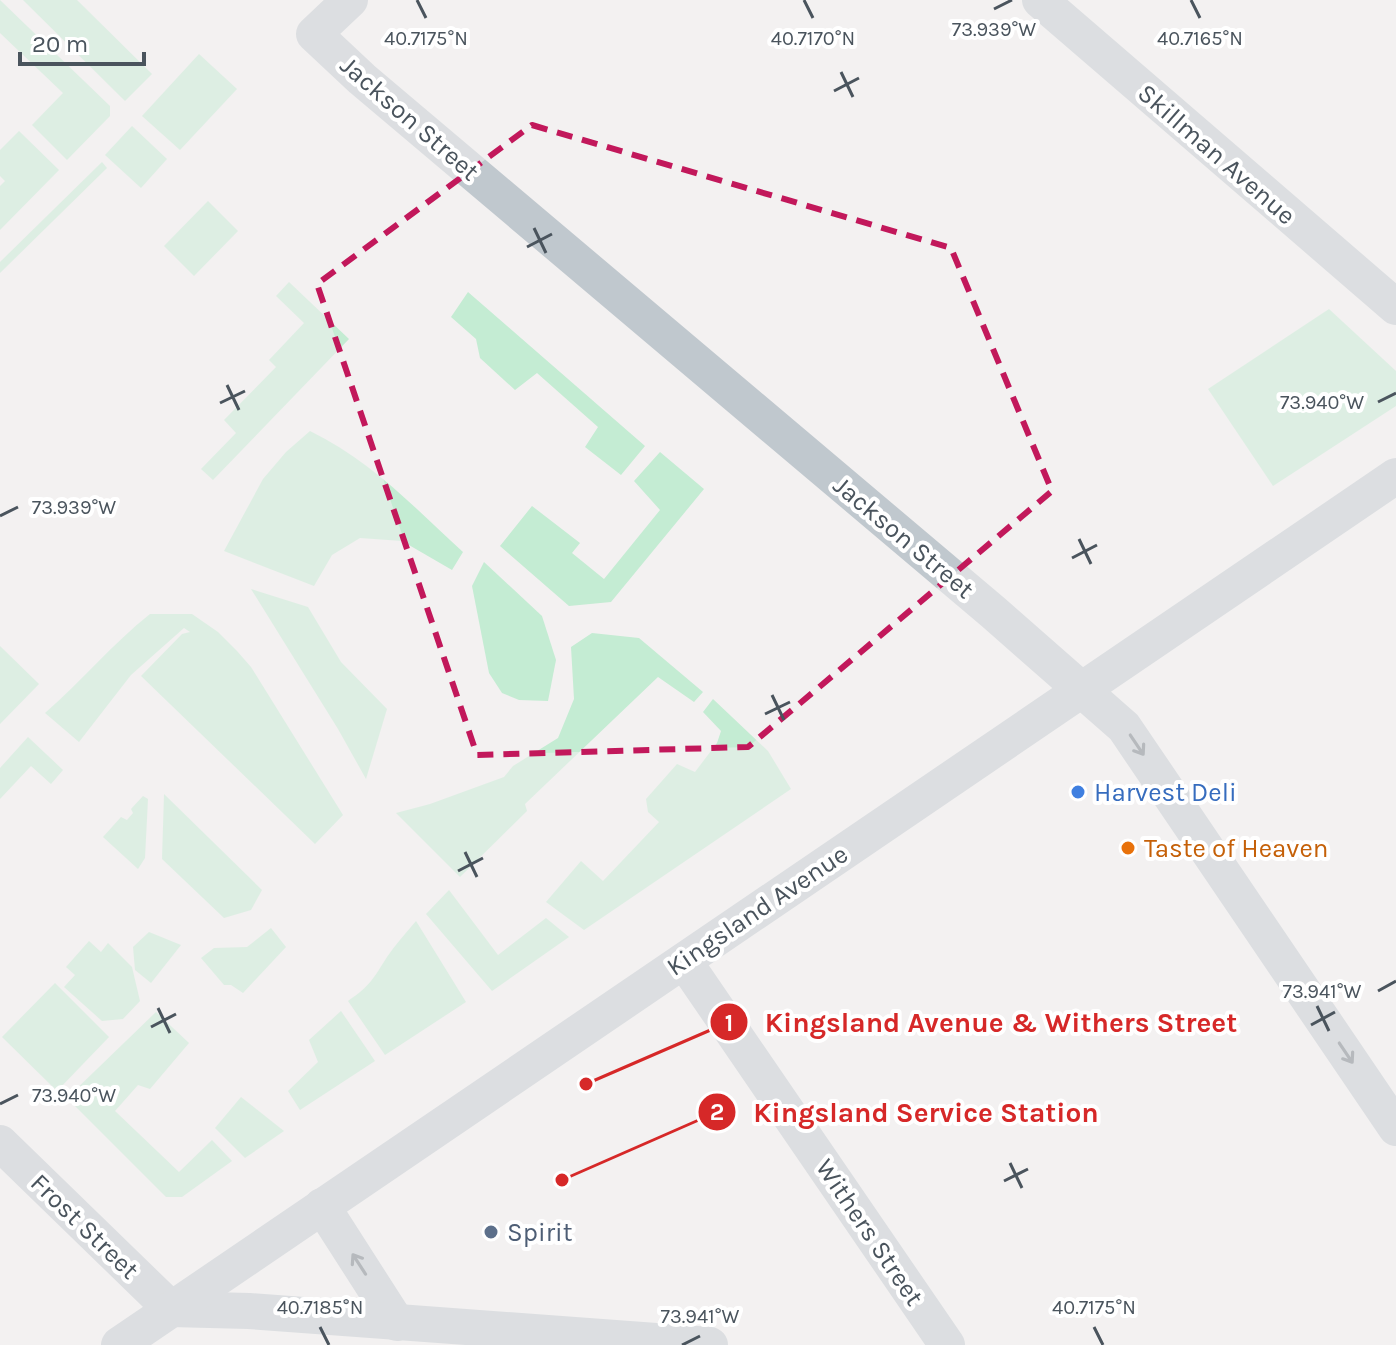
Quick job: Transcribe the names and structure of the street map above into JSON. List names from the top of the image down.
{
  "streets": {
    "street": [
      "Jackson Street",
      "Skillman Avenue",
      "Kingsland Avenue",
      "Frost Street",
      "Withers Street"
    ]
  },
  "crossings": [
    ["Jackson Street", "Kingsland Avenue"],
    ["Kingsland Avenue", "Frost Street"],
    ["Kingsland Avenue", "Withers Street"]
  ],
  "places": [
    "Harvest Deli",
    "Taste of Heaven",
    "Kingsland Avenue & Withers Street",
    "Kingsland Service Station",
    "Spirit"
  ],
  "scale_bar": "20 m",
  "coordinates": [
    "73.939°W",
    "40.7175°N",
    "40.7170°N",
    "40.7165°N",
    "73.940°W",
    "73.941°W",
    "40.7185°N"
  ]
}
